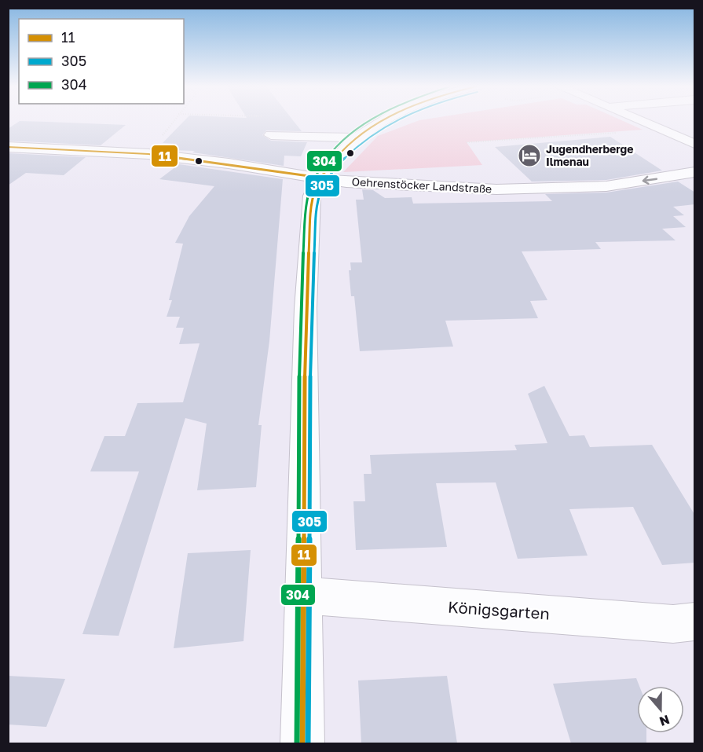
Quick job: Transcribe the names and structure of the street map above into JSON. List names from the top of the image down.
{
  "streets": {
    "street": ["Oehrenstöcker Landstraße", "Königsgarten"]
  },
  "one_way": ["Oehrenstöcker Landstraße"],
  "places": {
    "hotel": ["Jugendherberge Ilmenau"]
  },
  "lines": ["transit line 11", "transit line 305", "transit line 304"],
  "legend": ["11", "305", "304"],
  "north": "bottom"
}
